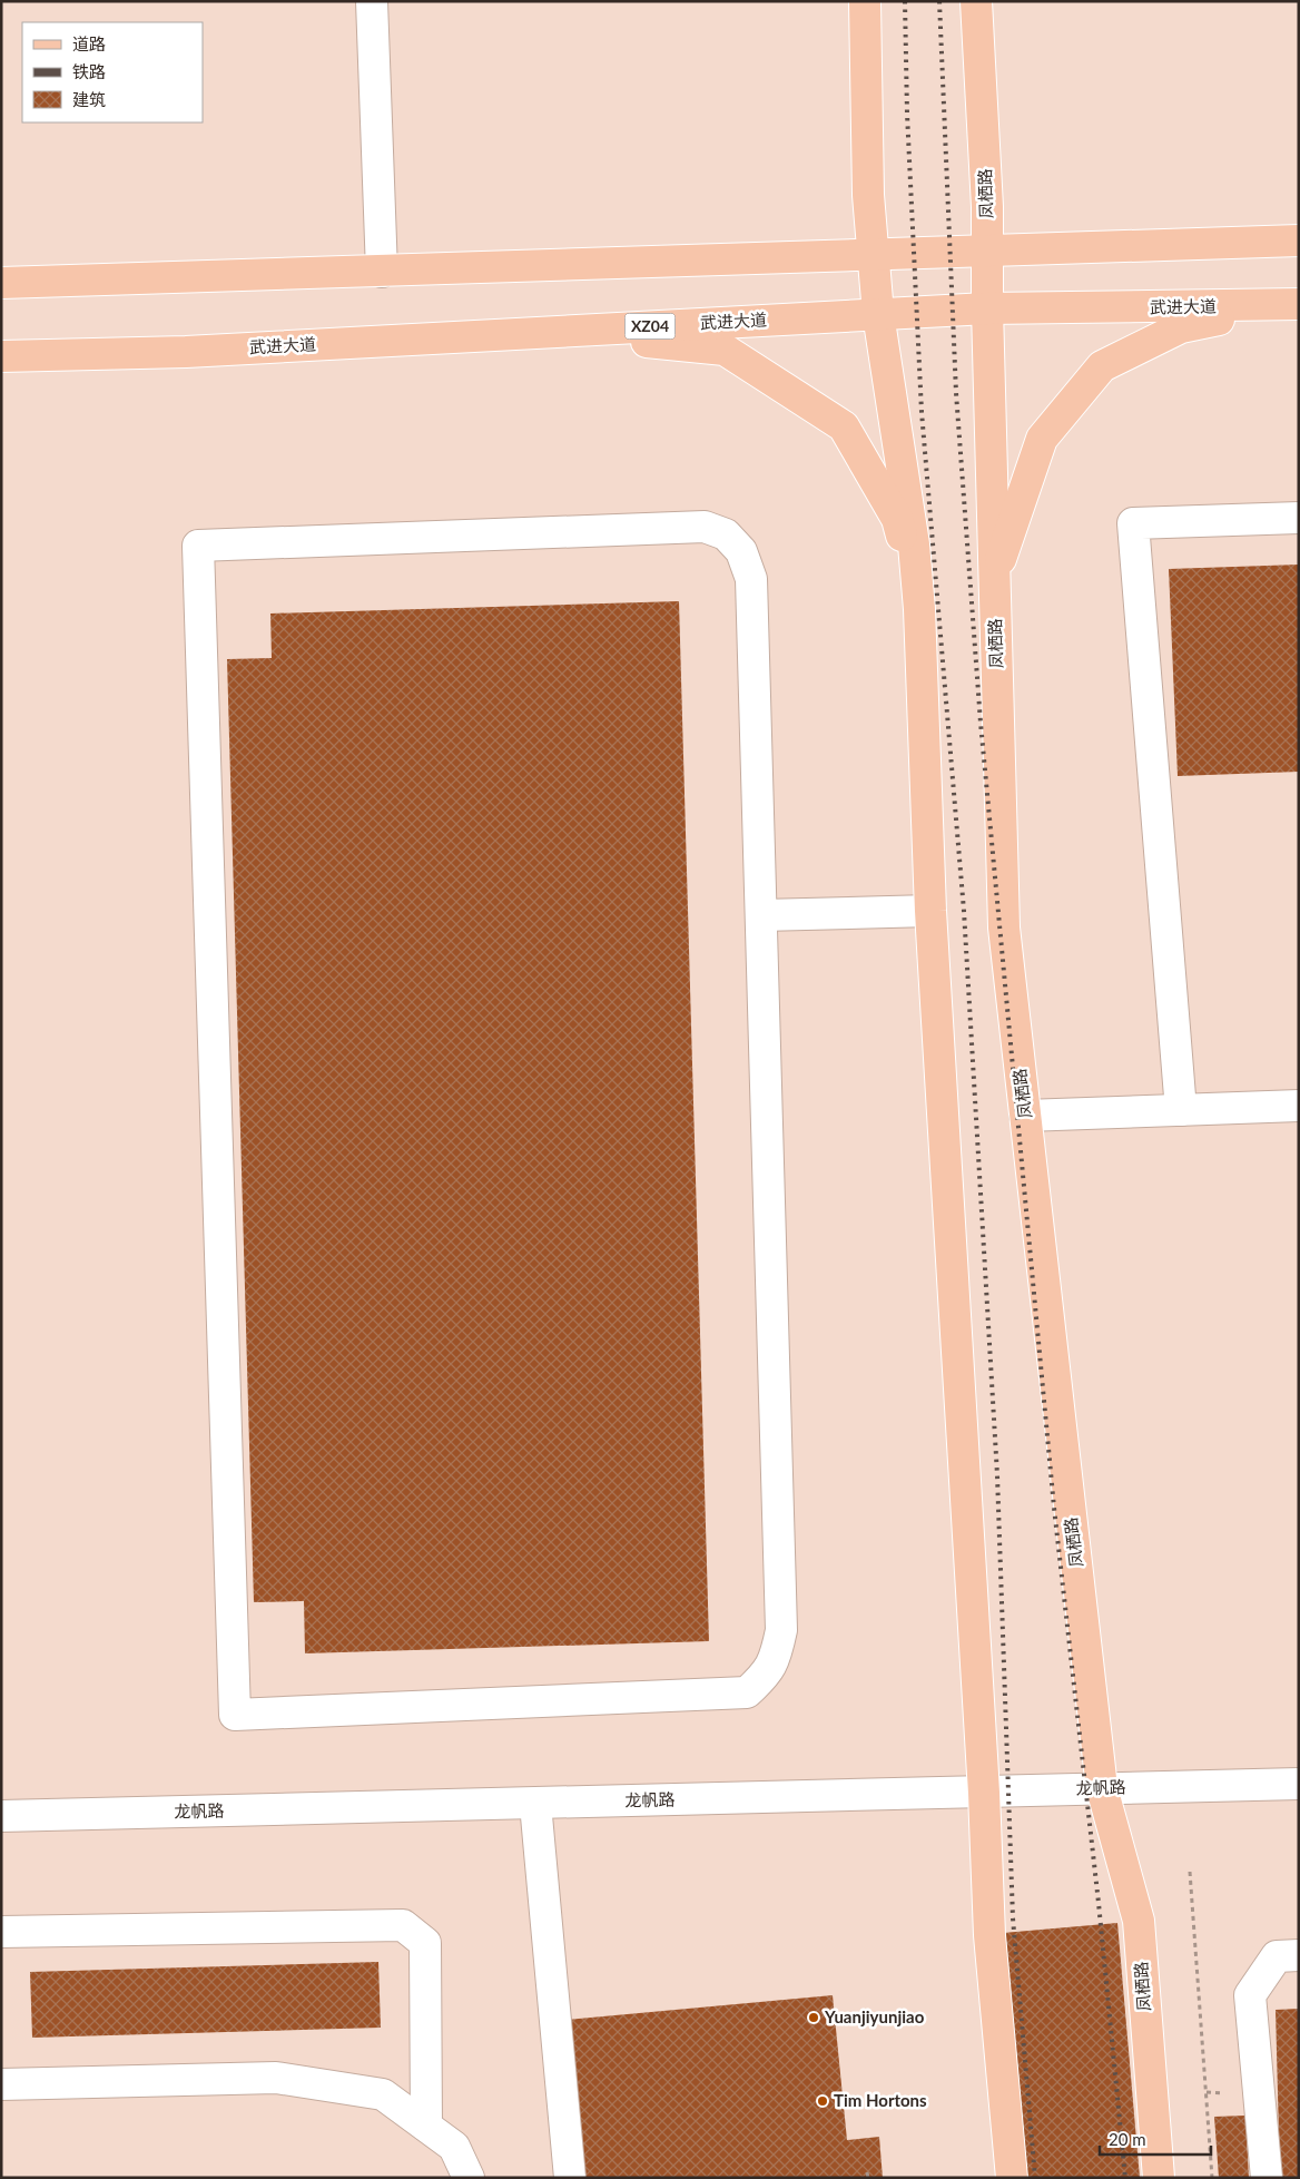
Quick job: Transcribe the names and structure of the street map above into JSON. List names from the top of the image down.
{
  "streets": {
    "main road": ["凤栖路", "武进大道", "XZ04"],
    "street": ["龙帆路"]
  },
  "crossings": [
    ["凤栖路", "武进大道"],
    ["凤栖路", "龙帆路"]
  ],
  "places": ["Yuanjiyunjiao", "Tim Hortons"],
  "legend": ["道路", "铁路", "建筑"],
  "scale_bar": "20 m"
}
